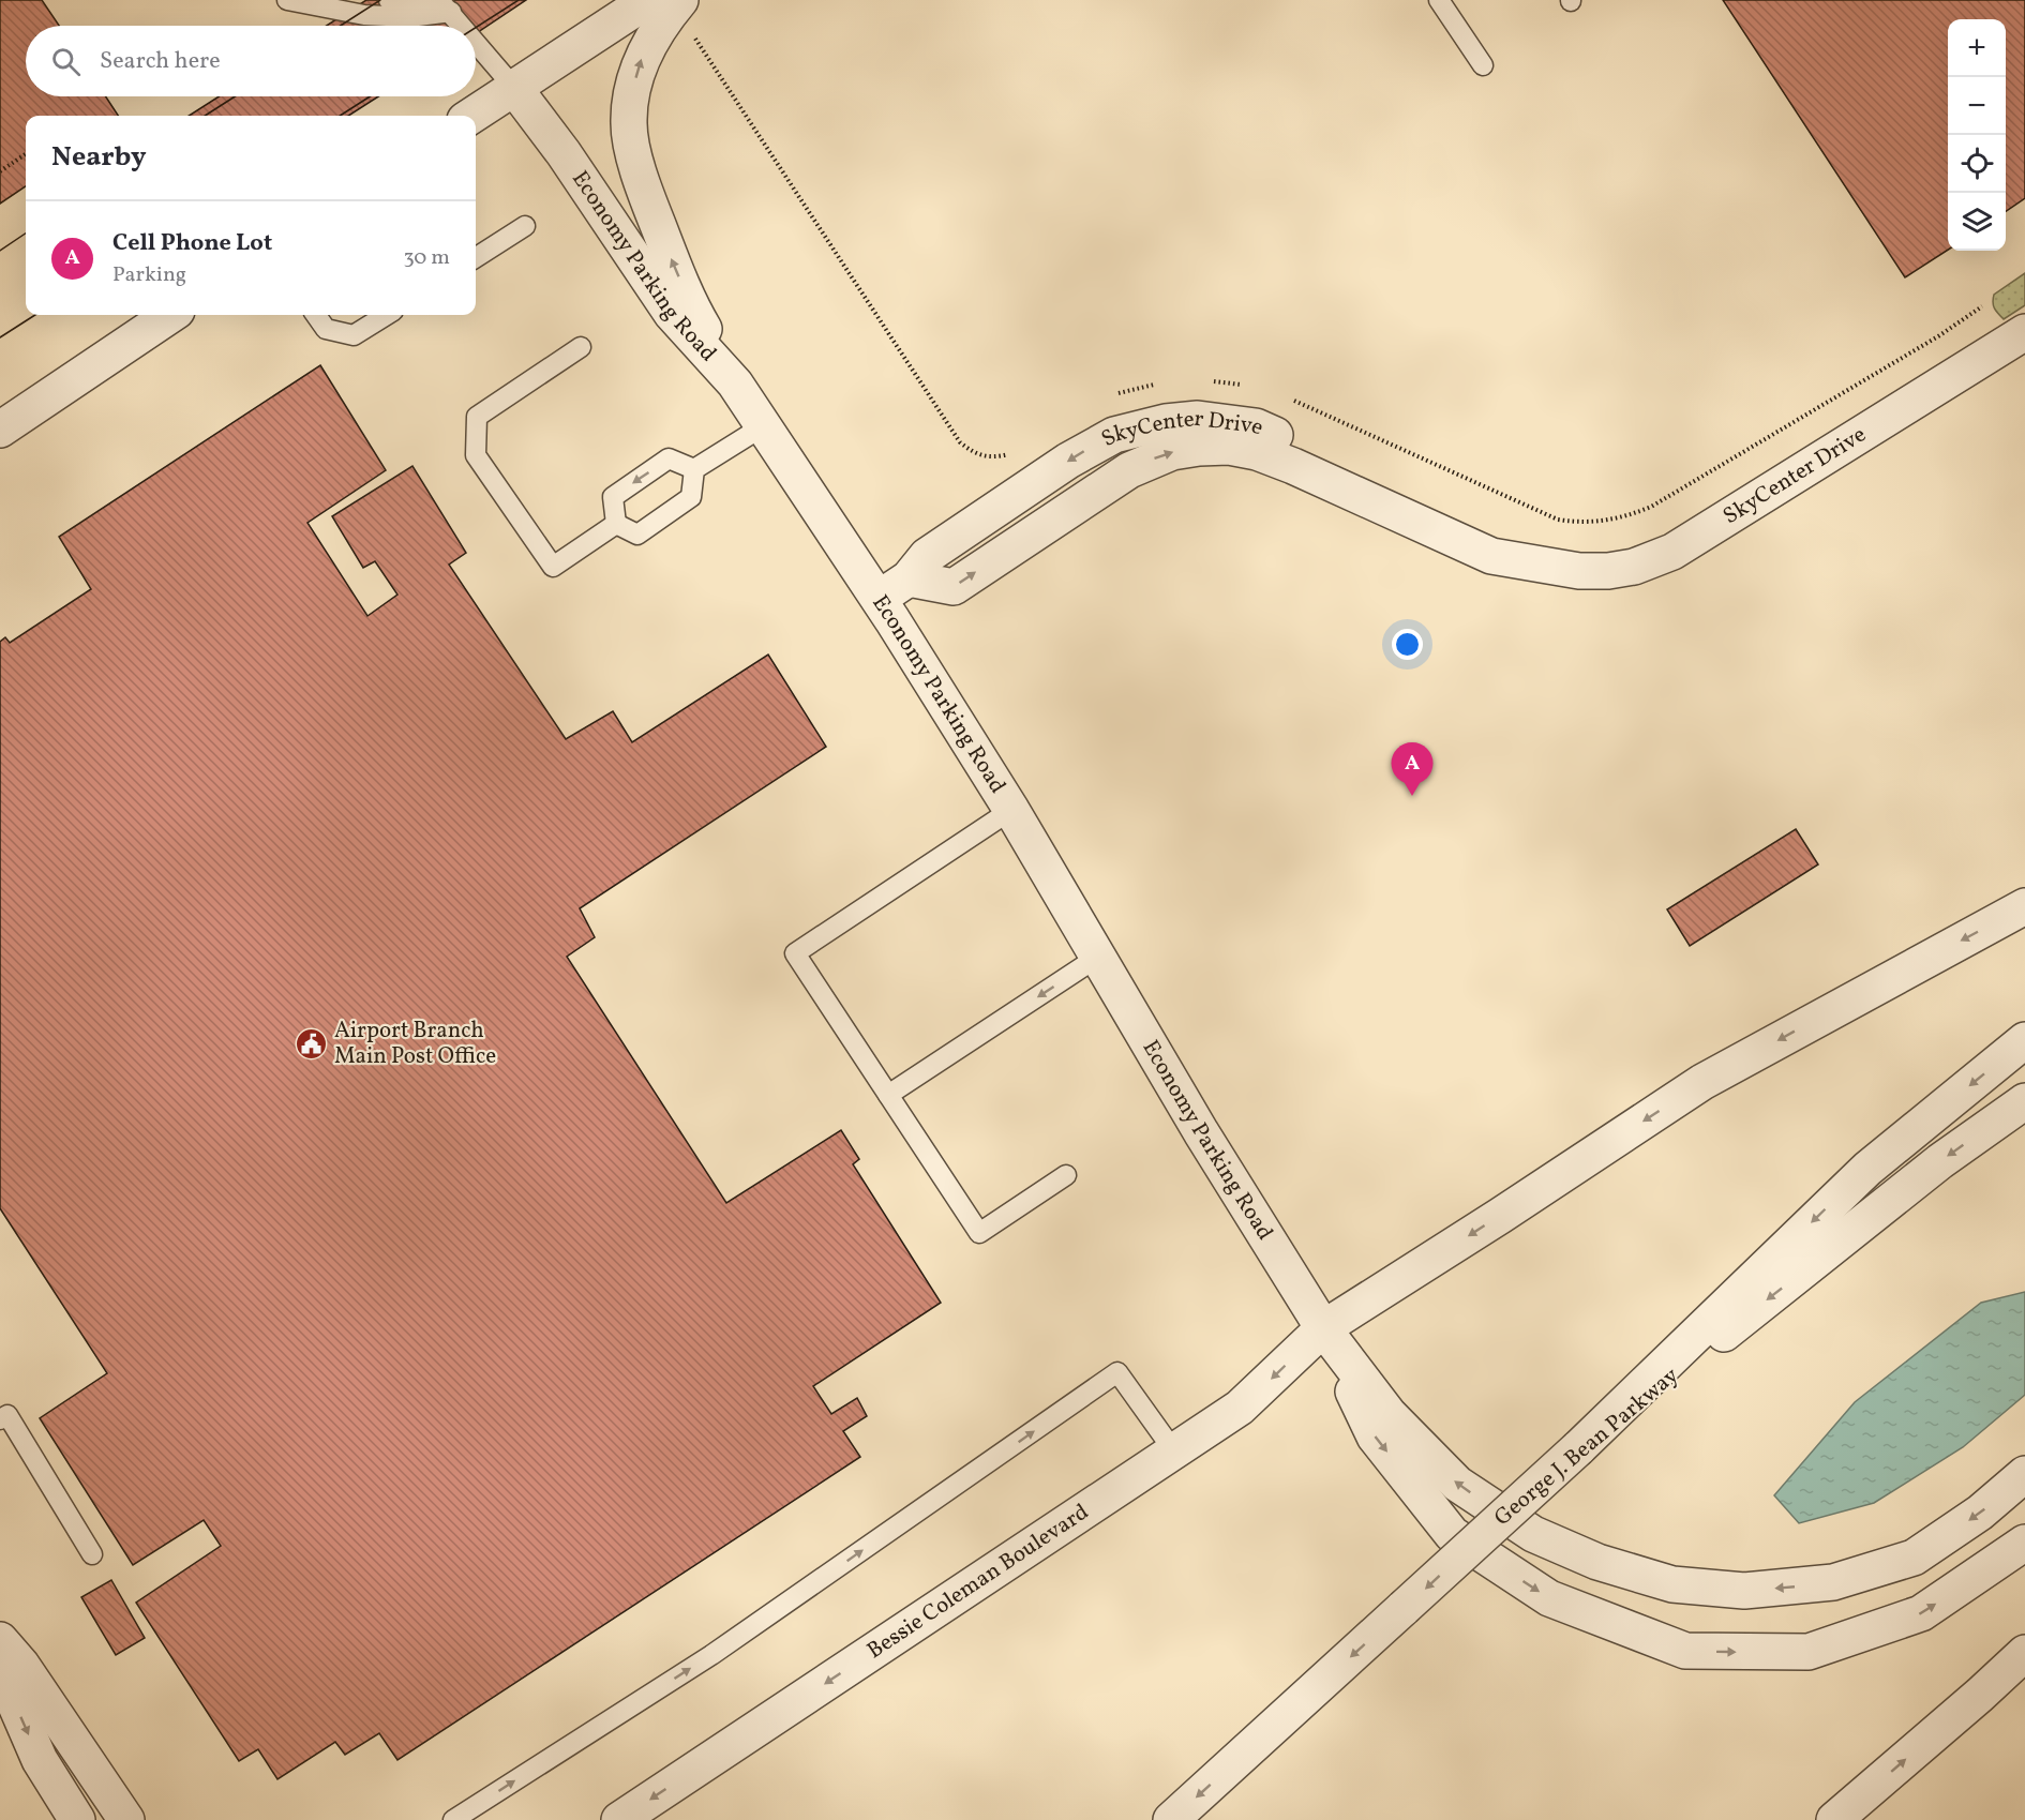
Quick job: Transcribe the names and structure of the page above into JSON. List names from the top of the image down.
{
  "streets": {
    "street": [
      "Economy Parking Road",
      "SkyCenter Drive",
      "George J. Bean Parkway",
      "Bessie Coleman Boulevard"
    ]
  },
  "crossings": [
    ["Economy Parking Road", "SkyCenter Drive"],
    ["Economy Parking Road", "Bessie Coleman Boulevard"]
  ],
  "places": {
    "public building": ["Airport Branch Main Post Office"]
  },
  "page": {
    "map_buttons": ["+", "−"],
    "search": "Search here",
    "heading": "Nearby",
    "list": [
      {
        "mark": "A",
        "name": "Cell Phone Lot",
        "note": "Parking",
        "value": "30 m"
      }
    ],
    "pins": "A"
  }
}
